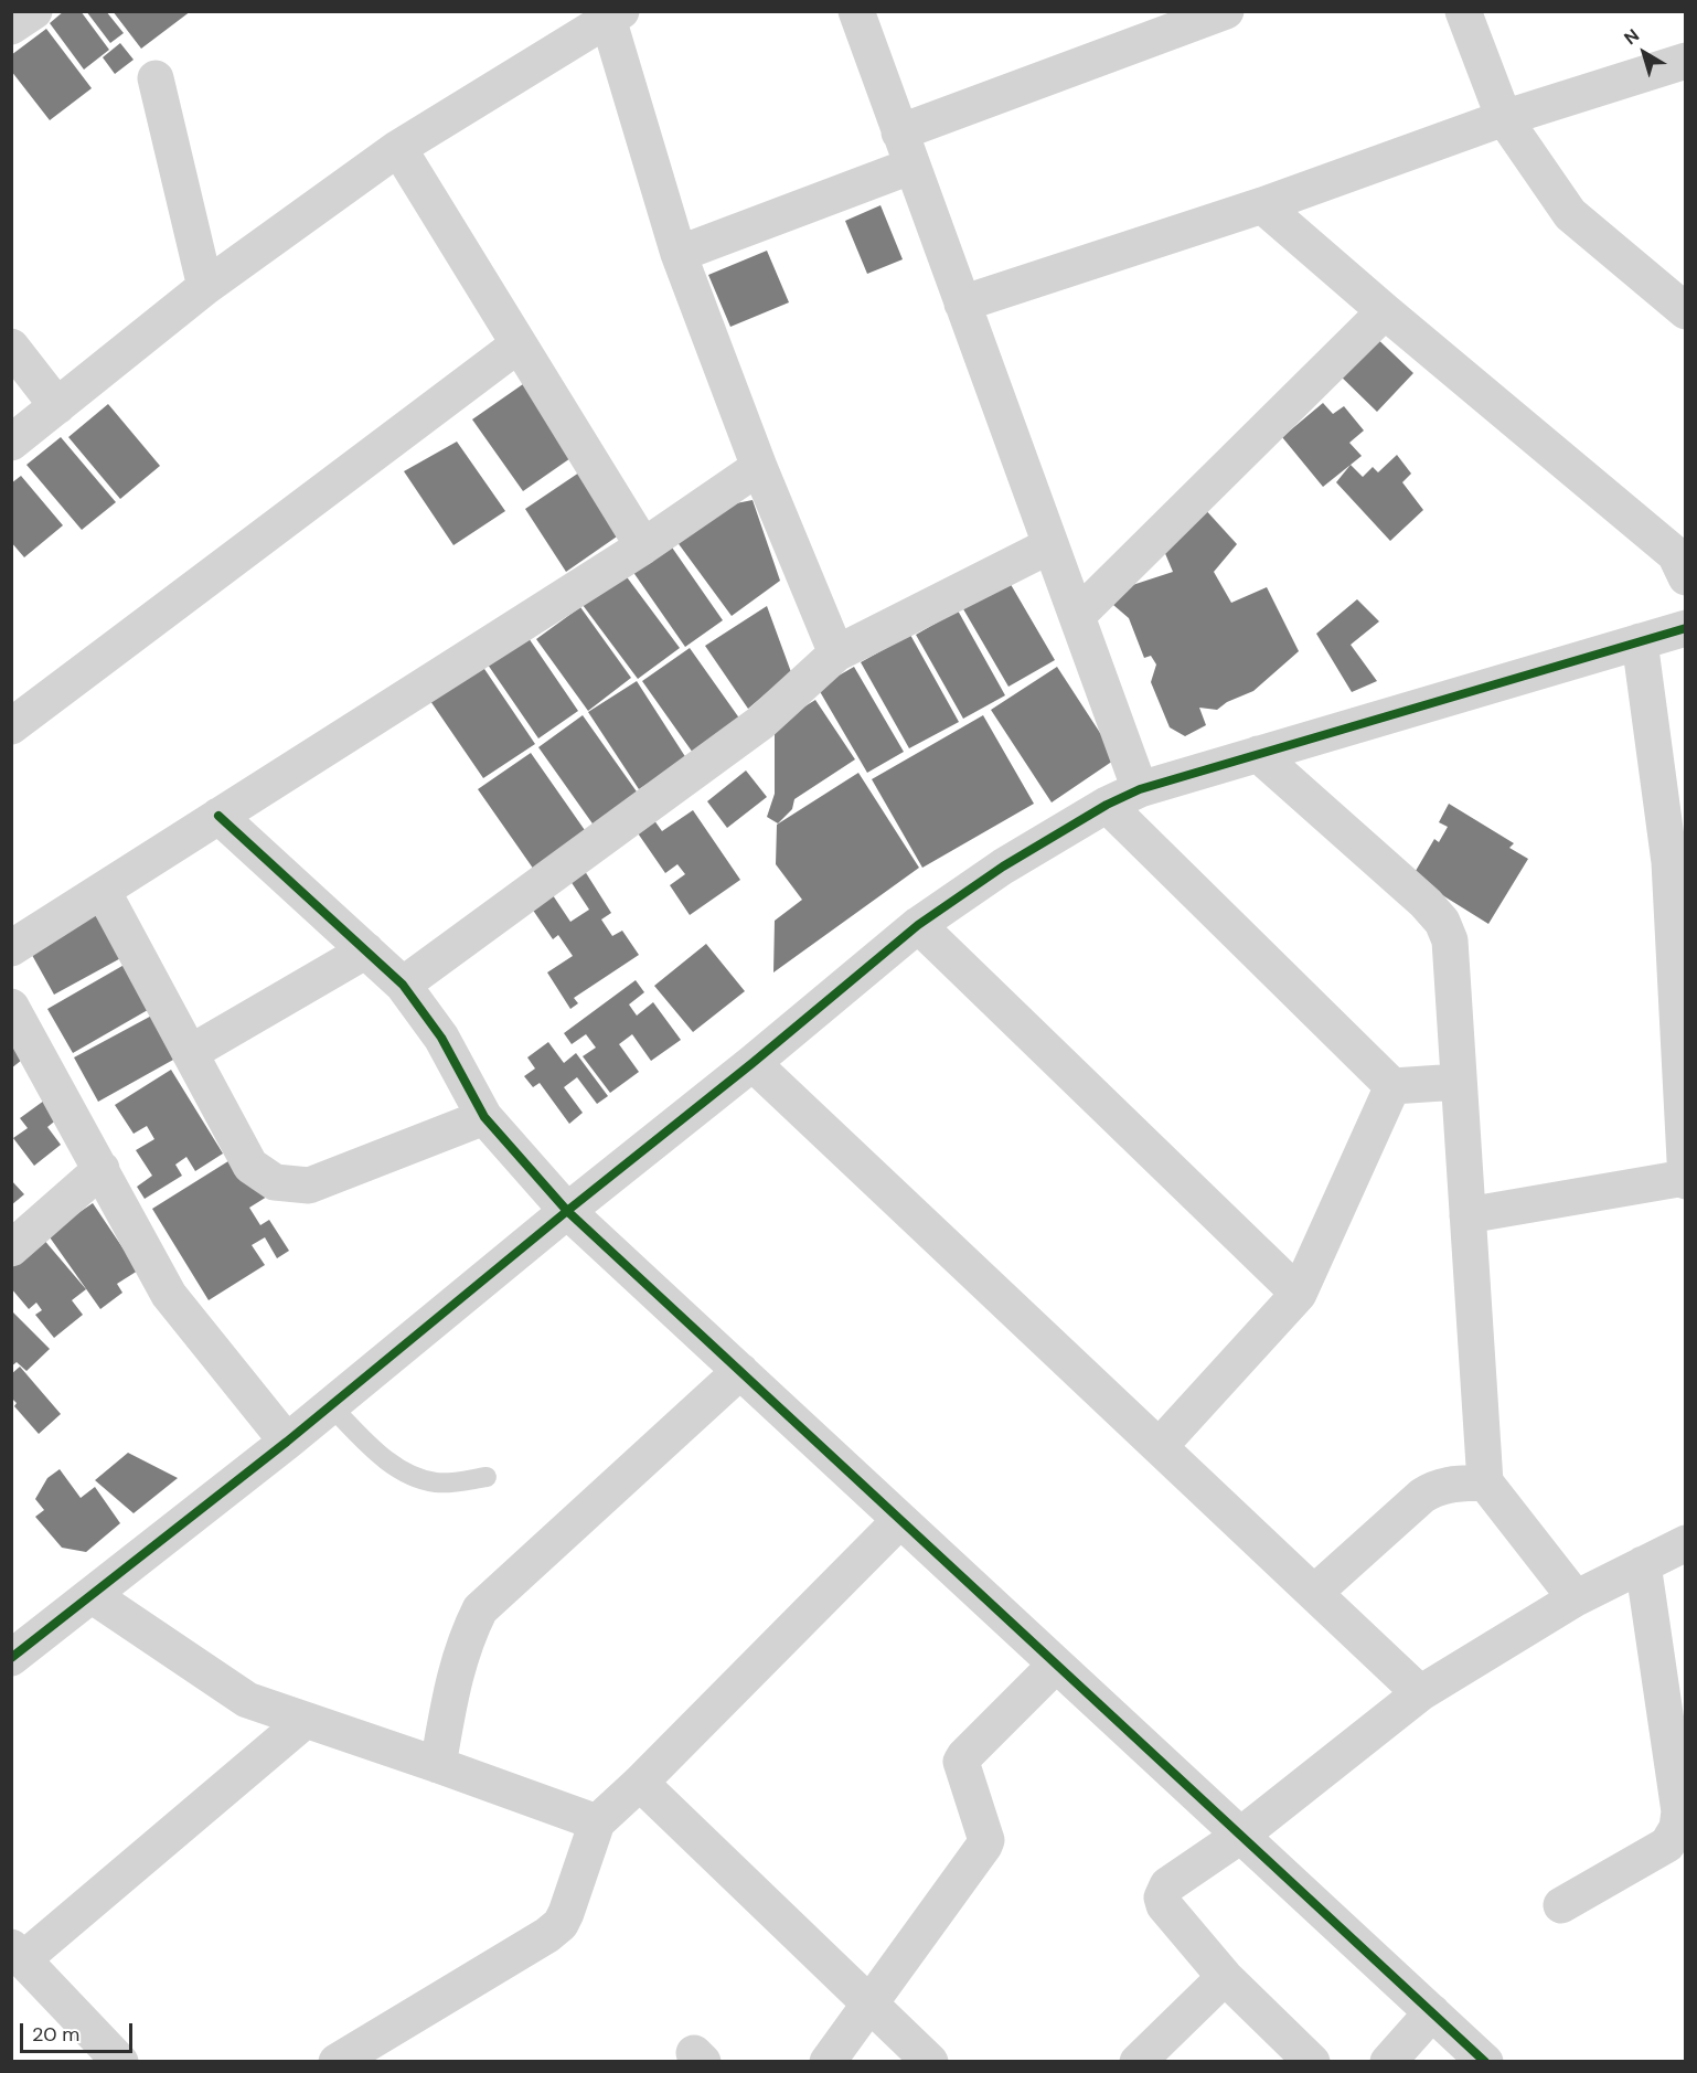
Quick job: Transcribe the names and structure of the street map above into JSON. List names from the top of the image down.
{
  "scale_bar": "20 m",
  "north": "top left"
}
